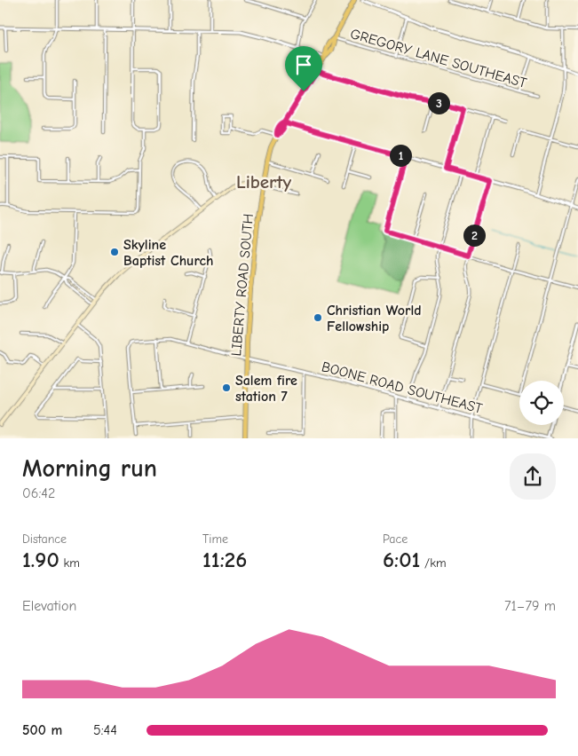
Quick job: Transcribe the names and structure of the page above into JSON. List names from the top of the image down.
{
  "streets": {
    "main road": ["LIBERTY ROAD SOUTH"],
    "street": ["GREGORY LANE SOUTHEAST", "BOONE ROAD SOUTHEAST"]
  },
  "crossings": [
    ["GREGORY LANE SOUTHEAST", "LIBERTY ROAD SOUTH"],
    ["LIBERTY ROAD SOUTH", "BOONE ROAD SOUTHEAST"]
  ],
  "districts": ["Liberty"],
  "places": ["Skyline Baptist Church", "Christian World Fellowship", "Salem fire station 7"],
  "page": {
    "pins": ["3", "1", "2"],
    "heading": ["Morning run", "06:42"],
    "stats": [
      ["Distance", "1.90 km"],
      ["Time", "11:26"],
      ["Pace", "6:01 /km"]
    ],
    "chart": ["Elevation", "71–79 m"],
    "list": [
      {
        "name": "500 m",
        "note": "5:44"
      }
    ]
  }
}
